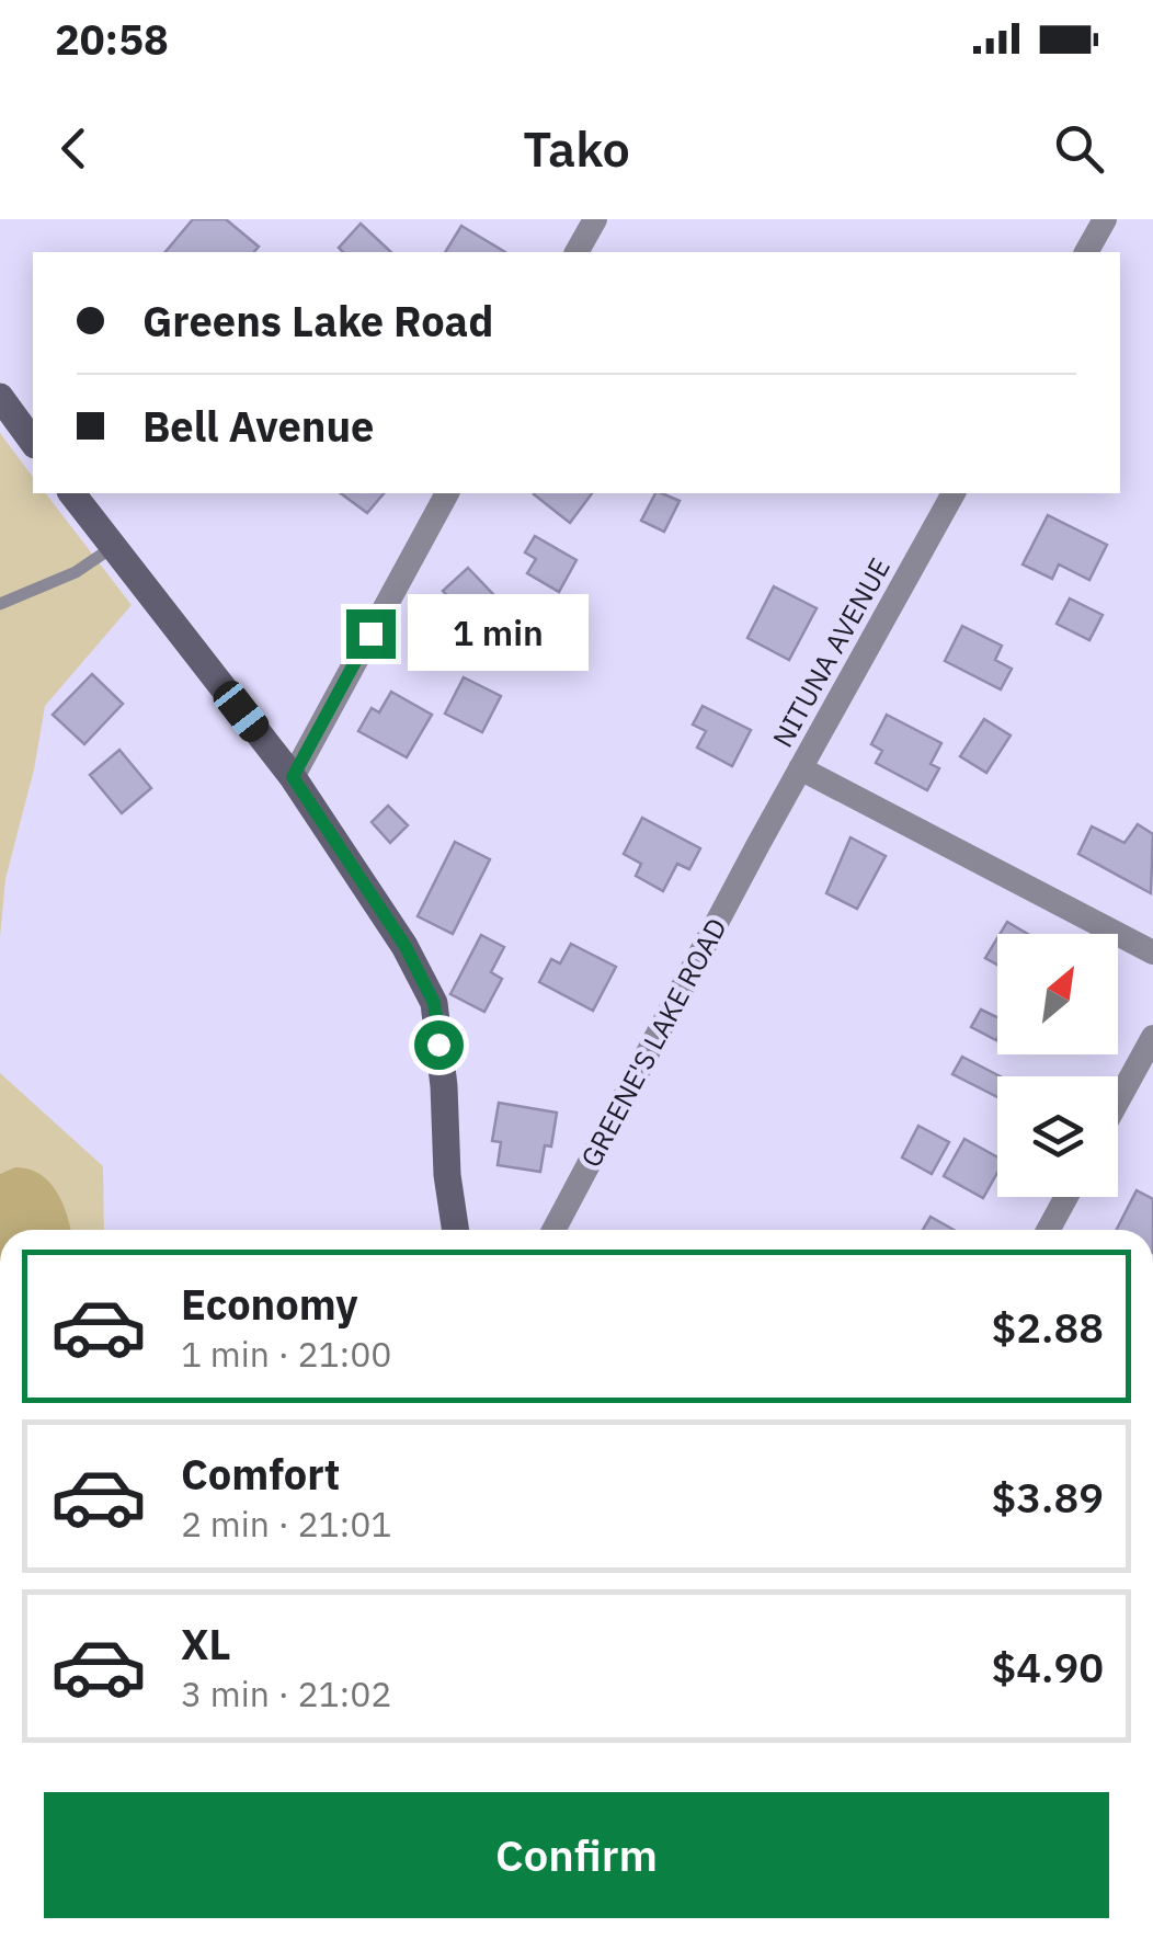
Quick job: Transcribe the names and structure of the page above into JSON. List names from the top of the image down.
{
  "streets": {
    "street": ["NITUNA AVENUE", "GREENE'S LAKE ROAD"]
  },
  "crossings": [
    ["NITUNA AVENUE", "GREENE'S LAKE ROAD"]
  ],
  "north": "top right",
  "page": {
    "status": "20:58",
    "header": "Tako",
    "banner": ["Greens Lake Road", "Bell Avenue"],
    "bubble": "1 min",
    "list": [
      {
        "name": "Economy",
        "note": "1 min · 21:00",
        "value": "$2.88"
      },
      {
        "name": "Comfort",
        "note": "2 min · 21:01",
        "value": "$3.89"
      },
      {
        "name": "XL",
        "note": "3 min · 21:02",
        "value": "$4.90"
      }
    ],
    "buttons": "Confirm"
  }
}
